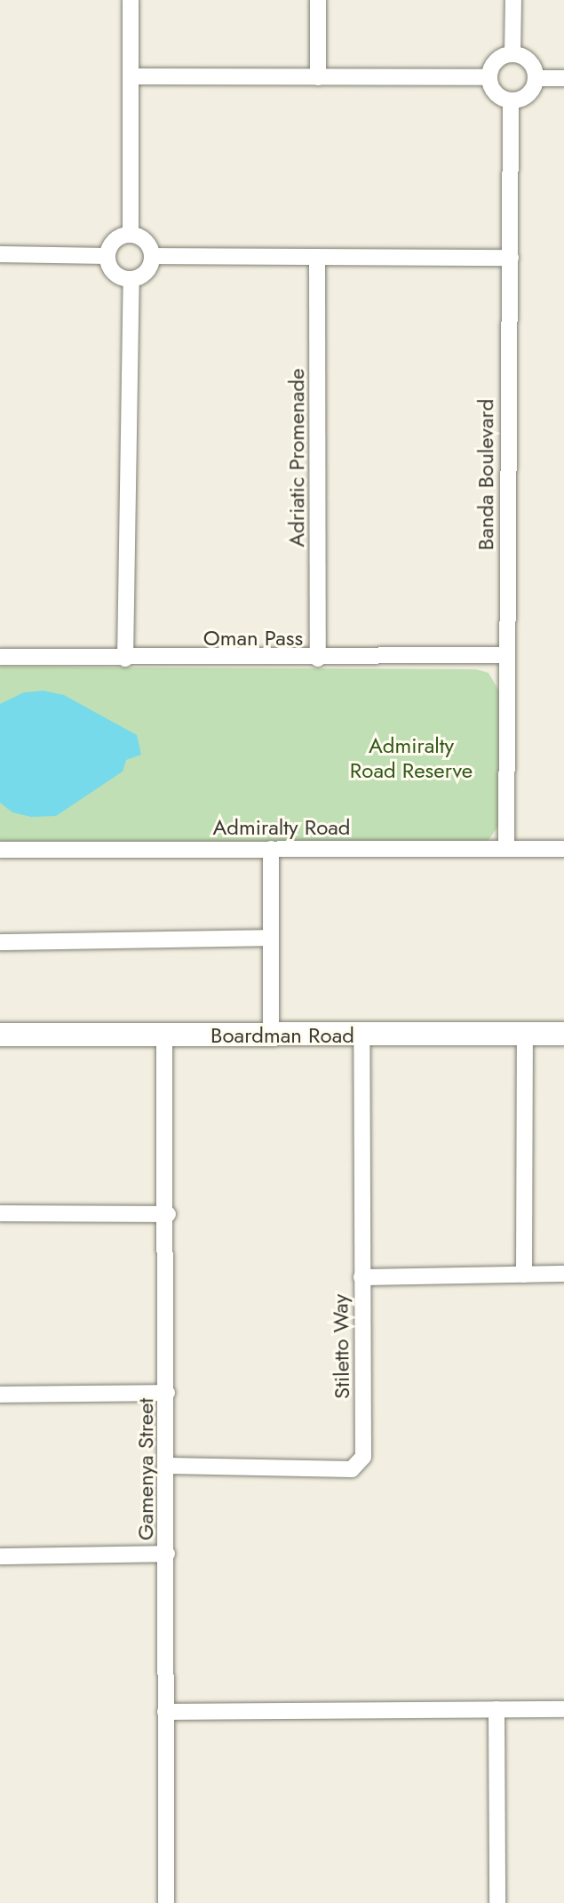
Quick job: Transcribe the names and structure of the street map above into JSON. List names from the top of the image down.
{
  "streets": {
    "street": [
      "Adriatic Promenade",
      "Banda Boulevard",
      "Oman Pass",
      "Admiralty Road",
      "Boardman Road",
      "Stiletto Way",
      "Gamenya Street"
    ]
  },
  "crossings": [
    ["Adriatic Promenade", "Oman Pass"],
    ["Banda Boulevard", "Oman Pass"],
    ["Banda Boulevard", "Admiralty Road"],
    ["Boardman Road", "Stiletto Way"],
    ["Boardman Road", "Gamenya Street"],
    ["Stiletto Way", "Gamenya Street"]
  ],
  "parks": ["Admiralty Road Reserve"]
}
